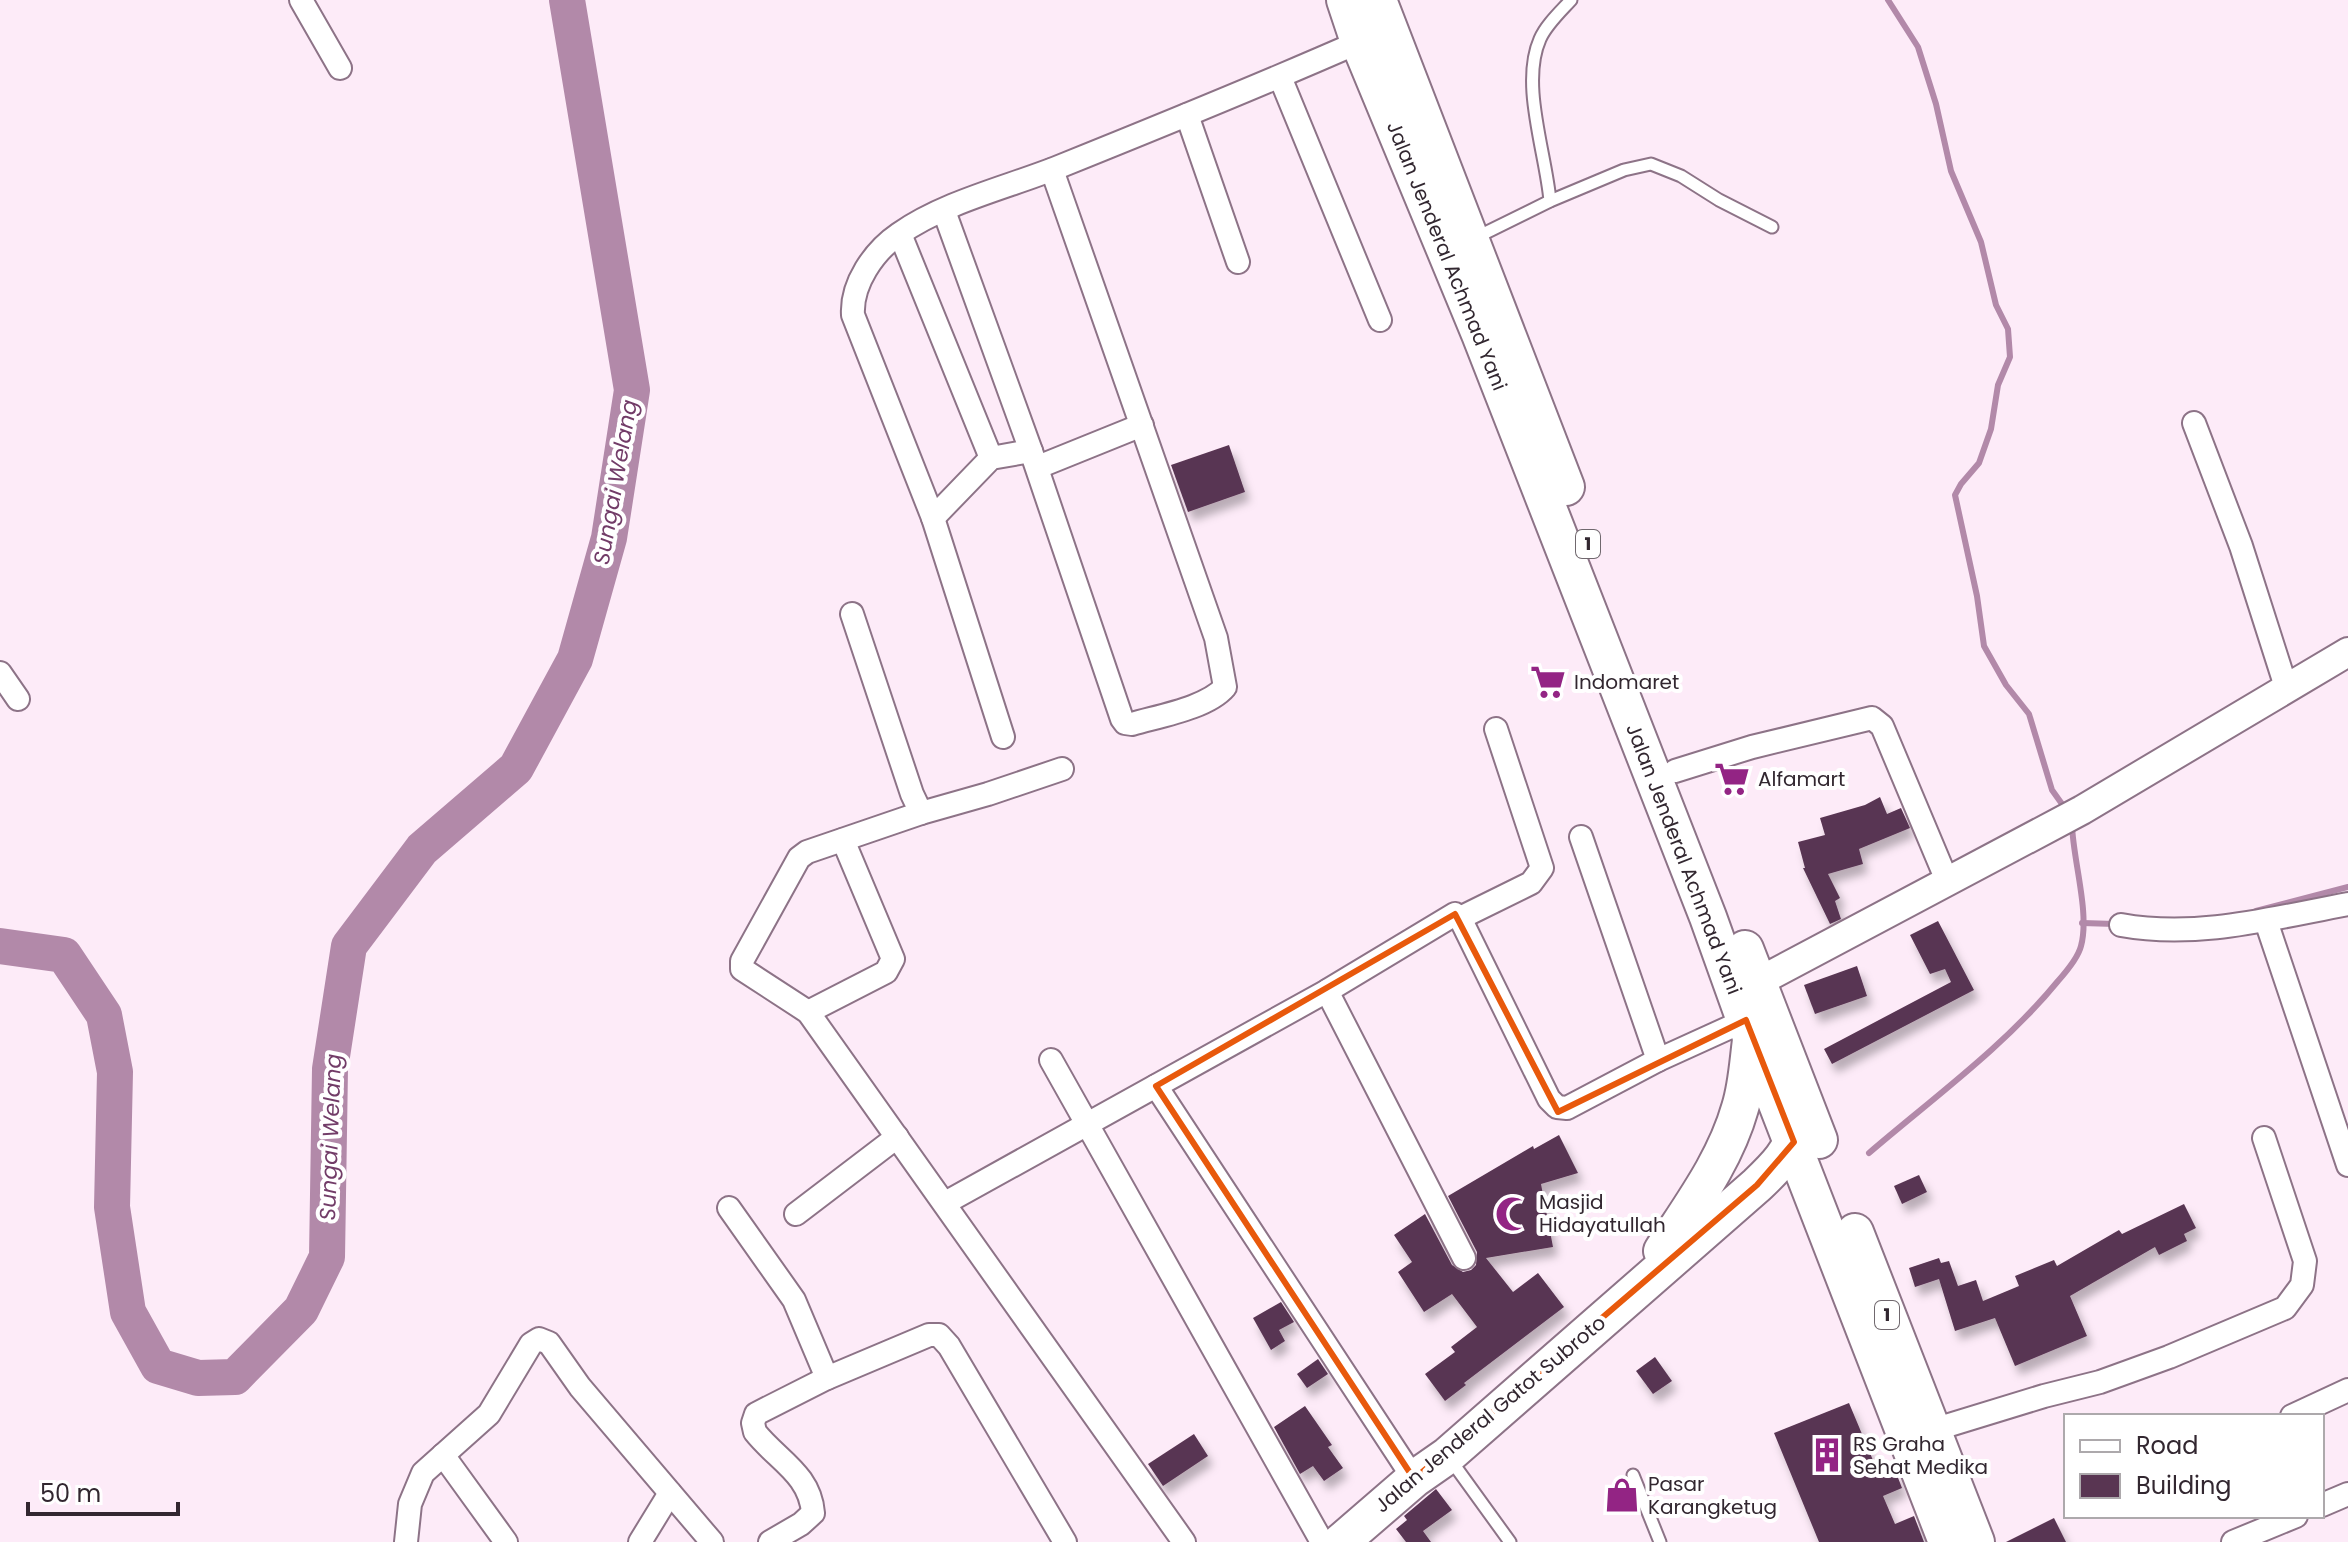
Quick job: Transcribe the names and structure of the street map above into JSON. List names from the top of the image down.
{
  "streets": {
    "highway": ["Jalan Jenderal Achmad Yani", "1", "Jalan Jenderal Gatot Subroto"]
  },
  "crossings": [
    ["Jalan Jenderal Achmad Yani", "Jalan Jenderal Gatot Subroto"]
  ],
  "water": ["Sungai Welang"],
  "places": {
    "supermarket": ["Indomaret", "Alfamart"],
    "mosque": ["Masjid Hidayatullah"],
    "building": ["RS Graha Sehat Medika"],
    "shop": ["Pasar Karangketug"]
  },
  "legend": ["Road", "Building"],
  "scale_bar": "50 m"
}
